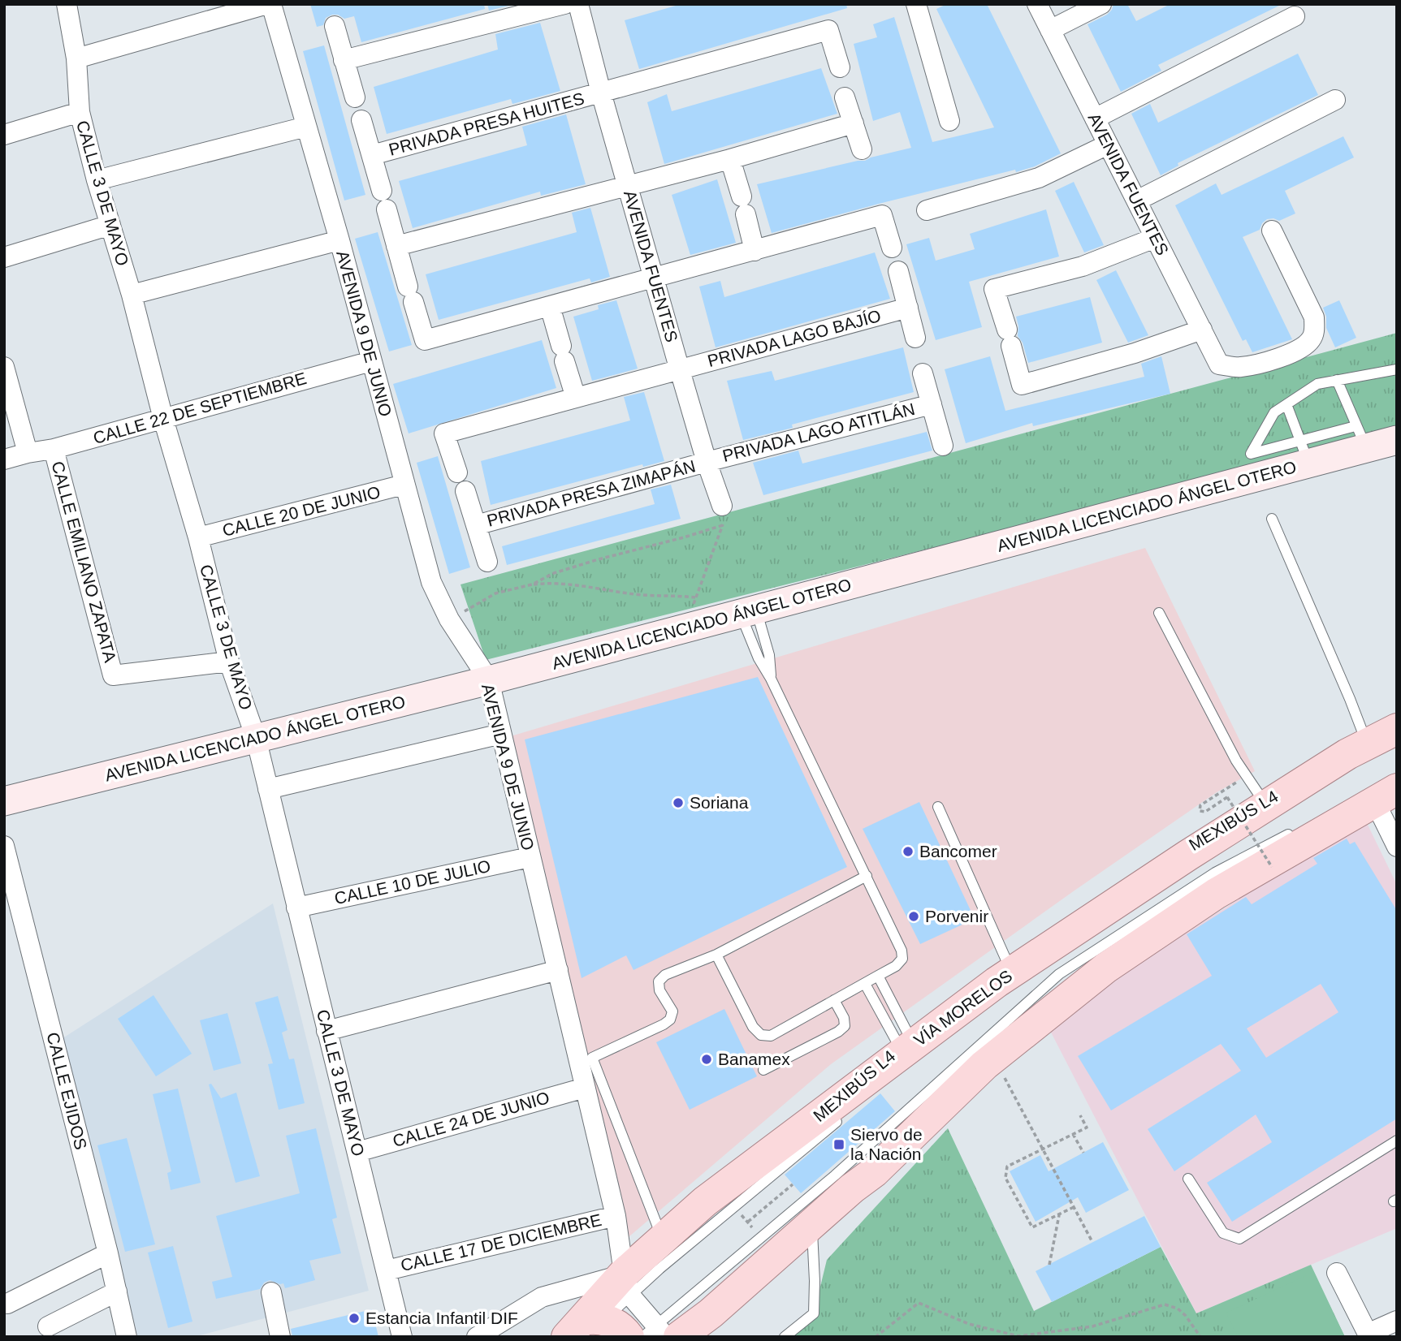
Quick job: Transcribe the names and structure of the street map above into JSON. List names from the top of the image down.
{
  "streets": {
    "main road": ["AVENIDA LICENCIADO ÁNGEL OTERO", "VÍA MORELOS"],
    "street": [
      "PRIVADA PRESA HUITES",
      "AVENIDA FUENTES",
      "CALLE 3 DE MAYO",
      "AVENIDA 9 DE JUNIO",
      "PRIVADA LAGO BAJÍO",
      "CALLE 22 DE SEPTIEMBRE",
      "PRIVADA LAGO ATITLÁN",
      "PRIVADA PRESA ZIMAPÁN",
      "CALLE 20 DE JUNIO",
      "CALLE EMILIANO ZAPATA",
      "CALLE 10 DE JULIO",
      "CALLE EJIDOS",
      "CALLE 24 DE JUNIO",
      "CALLE 17 DE DICIEMBRE"
    ],
    "lane": ["MEXIBÚS L4"]
  },
  "crossings": [
    ["PRIVADA PRESA HUITES", "AVENIDA FUENTES"],
    ["AVENIDA FUENTES", "PRIVADA LAGO BAJÍO"],
    ["AVENIDA FUENTES", "PRIVADA LAGO ATITLÁN"],
    ["AVENIDA FUENTES", "PRIVADA PRESA ZIMAPÁN"],
    ["CALLE 3 DE MAYO", "CALLE 22 DE SEPTIEMBRE"],
    ["CALLE 3 DE MAYO", "AVENIDA LICENCIADO ÁNGEL OTERO"],
    ["CALLE 3 DE MAYO", "CALLE 20 DE JUNIO"],
    ["CALLE 3 DE MAYO", "CALLE EMILIANO ZAPATA"],
    ["CALLE 3 DE MAYO", "CALLE 10 DE JULIO"],
    ["CALLE 3 DE MAYO", "CALLE 24 DE JUNIO"],
    ["CALLE 3 DE MAYO", "CALLE 17 DE DICIEMBRE"],
    ["AVENIDA 9 DE JUNIO", "CALLE 22 DE SEPTIEMBRE"],
    ["AVENIDA 9 DE JUNIO", "AVENIDA LICENCIADO ÁNGEL OTERO"],
    ["AVENIDA 9 DE JUNIO", "CALLE 20 DE JUNIO"],
    ["AVENIDA 9 DE JUNIO", "MEXIBÚS L4"],
    ["AVENIDA 9 DE JUNIO", "CALLE 10 DE JULIO"],
    ["AVENIDA 9 DE JUNIO", "VÍA MORELOS"],
    ["AVENIDA 9 DE JUNIO", "CALLE 24 DE JUNIO"],
    ["AVENIDA 9 DE JUNIO", "CALLE 17 DE DICIEMBRE"],
    ["CALLE 22 DE SEPTIEMBRE", "CALLE EMILIANO ZAPATA"],
    ["PRIVADA LAGO ATITLÁN", "PRIVADA PRESA ZIMAPÁN"],
    ["MEXIBÚS L4", "VÍA MORELOS"]
  ],
  "places": {
    "other": [
      "Soriana",
      "Bancomer",
      "Porvenir",
      "Banamex",
      "Estancia Infantil DIF"
    ],
    "transit": ["Siervo de la Nación"]
  }
}
